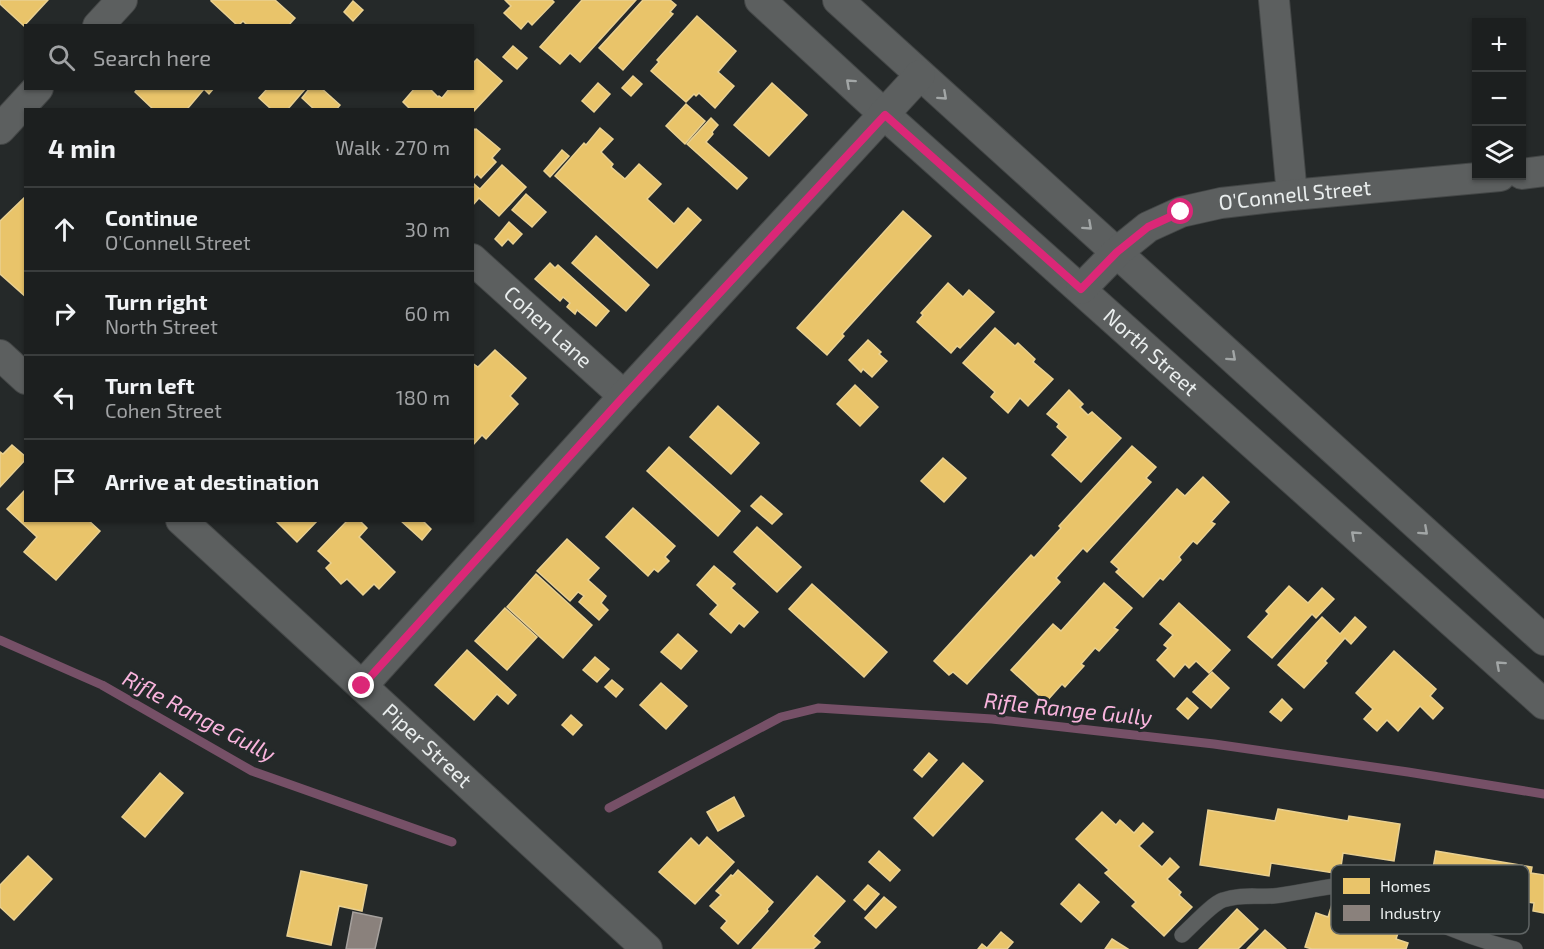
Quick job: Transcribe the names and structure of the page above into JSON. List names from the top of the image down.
{
  "streets": {
    "street": [
      "O'Connell Street",
      "Cohen Lane",
      "North Street",
      "Piper Street"
    ]
  },
  "crossings": [
    ["O'Connell Street", "North Street"]
  ],
  "water": ["Rifle Range Gully"],
  "legend": ["Homes", "Industry"],
  "page": {
    "map_buttons": ["+", "−"],
    "search": "Search here",
    "heading": ["4 min", "Walk · 270 m"],
    "list": [
      ["Continue", "O'Connell Street", "30 m"],
      ["Turn right", "North Street", "60 m"],
      ["Turn left", "Cohen Street", "180 m"],
      "Arrive at destination"
    ]
  }
}
